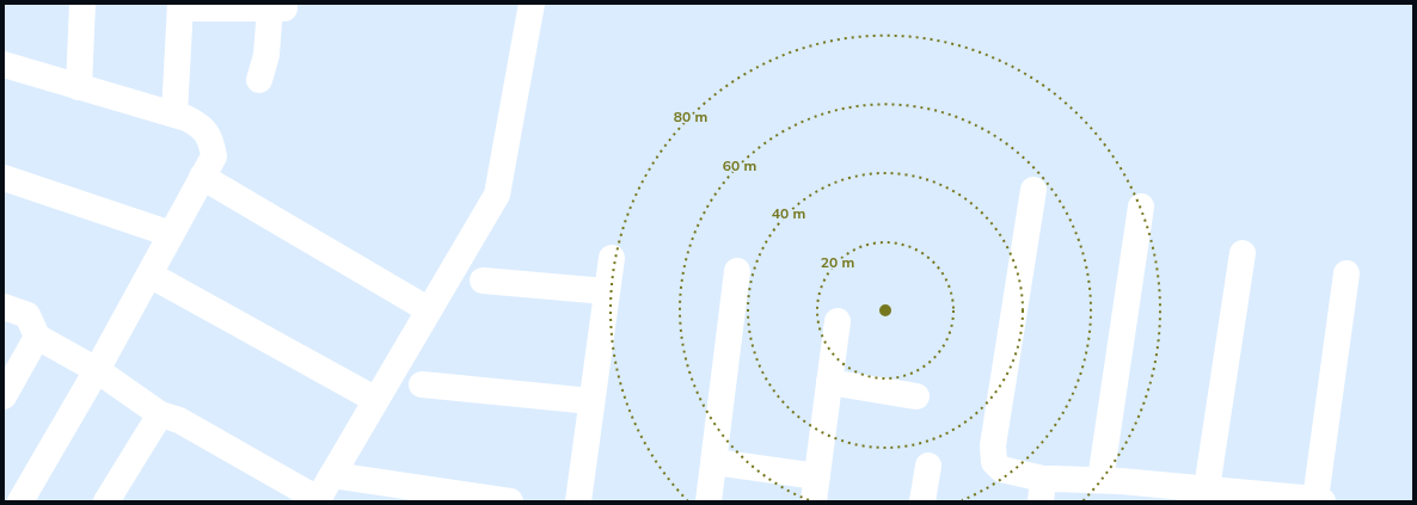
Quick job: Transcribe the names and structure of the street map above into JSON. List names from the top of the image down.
{
  "rings": [
    "80 m",
    "60 m",
    "40 m",
    "20 m"
  ]
}
